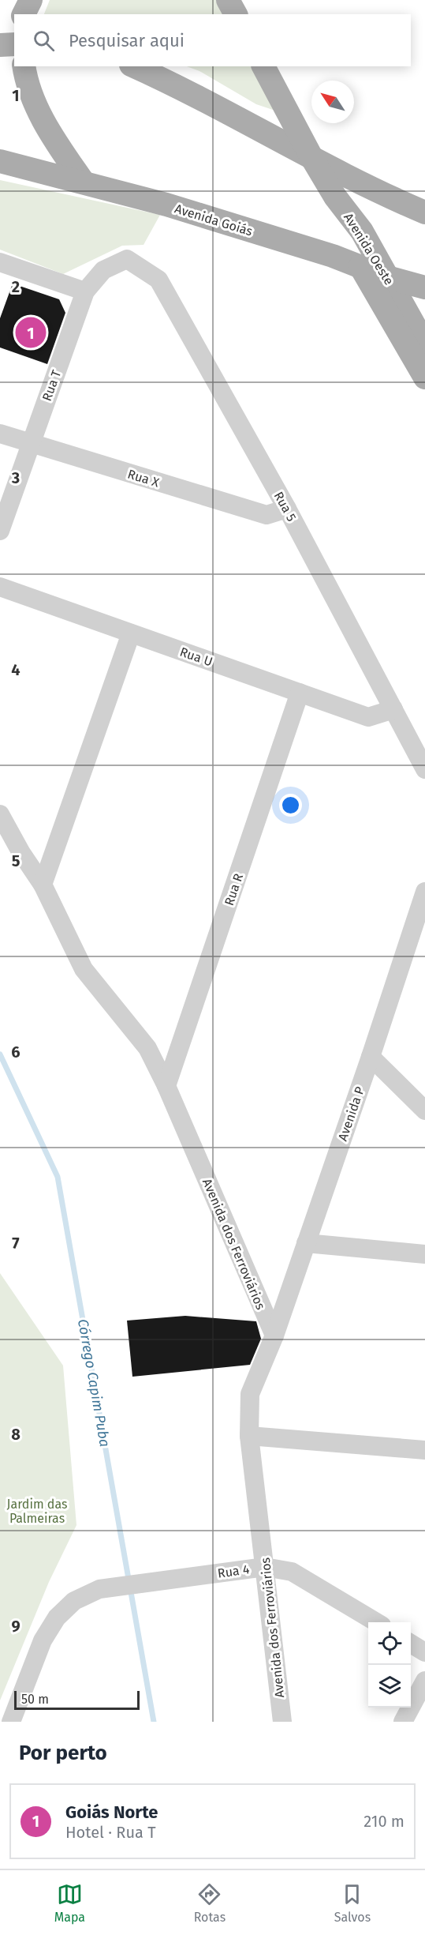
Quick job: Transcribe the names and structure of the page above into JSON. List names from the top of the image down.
{
  "streets": {
    "main road": ["Avenida Goiás", "Avenida Oeste"],
    "street": [
      "Rua T",
      "Rua X",
      "Rua 5",
      "Rua U",
      "Rua R",
      "Avenida P",
      "Avenida dos Ferroviários",
      "Rua 4"
    ]
  },
  "crossings": [
    ["Avenida Goiás", "Avenida Oeste"],
    ["Rua T", "Rua X"],
    ["Rua T", "Rua 5"],
    ["Rua X", "Rua 5"],
    ["Rua 5", "Rua U"],
    ["Rua U", "Rua R"],
    ["Rua R", "Avenida dos Ferroviários"],
    ["Avenida P", "Avenida dos Ferroviários"],
    ["Avenida dos Ferroviários", "Rua 4"]
  ],
  "water": ["Córrego Capim Puba"],
  "parks": ["Jardim das Palmeiras"],
  "scale_bar": "50 m",
  "north": "top left",
  "page": {
    "search": "Pesquisar aqui",
    "pins": "1",
    "scale": "50 m",
    "heading": "Por perto",
    "list": [
      {
        "mark": "1",
        "name": "Goiás Norte",
        "note": "Hotel · Rua T",
        "value": "210 m"
      }
    ],
    "nav": ["Mapa", "Rotas", "Salvos"]
  },
  "grid": {
    "rows": [
      "1",
      "2",
      "3",
      "4",
      "5",
      "6",
      "7",
      "8",
      "9"
    ]
  }
}
